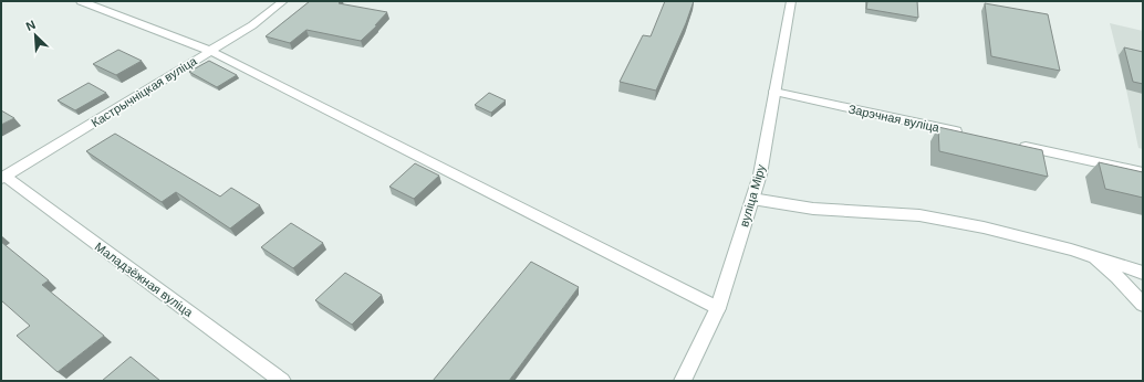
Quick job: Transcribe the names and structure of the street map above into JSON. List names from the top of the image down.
{
  "streets": {
    "street": [
      "Кастрычніцкая вуліца",
      "Зарэчная вуліца",
      "вуліца Міру",
      "Маладзёжная вуліца"
    ]
  },
  "crossings": [
    ["Кастрычніцкая вуліца", "Маладзёжная вуліца"],
    ["Зарэчная вуліца", "вуліца Міру"]
  ],
  "north": "top left"
}
